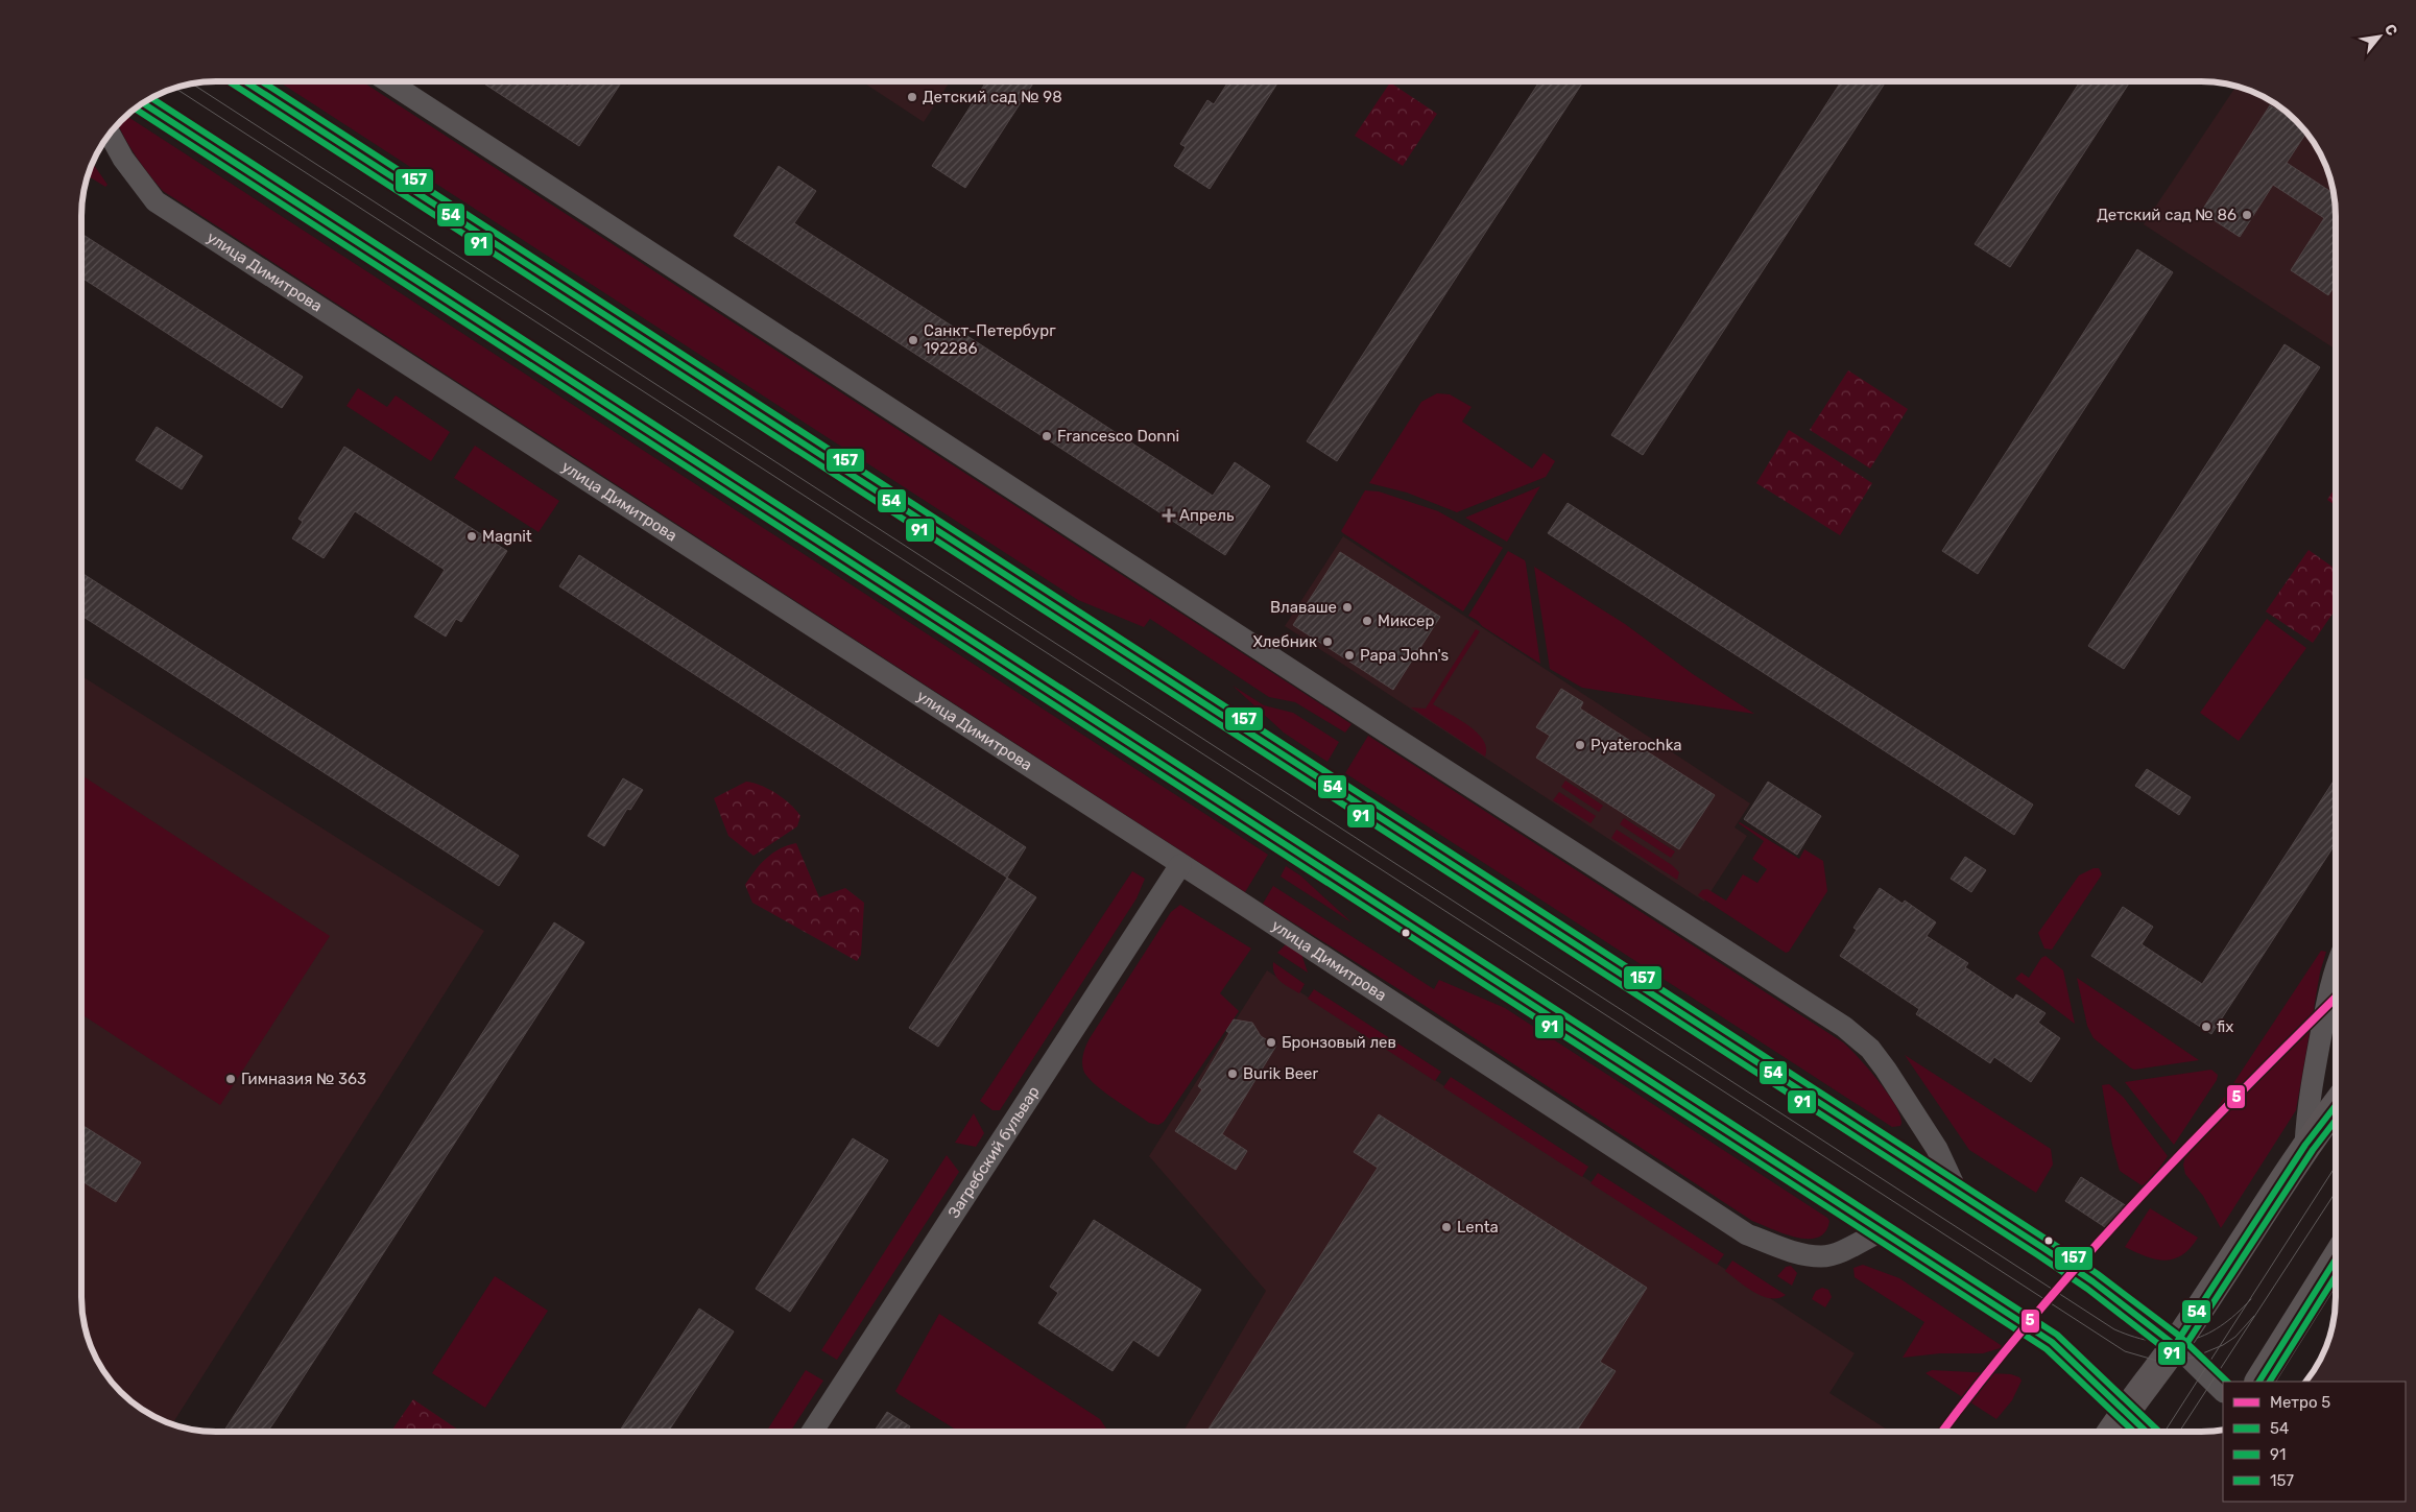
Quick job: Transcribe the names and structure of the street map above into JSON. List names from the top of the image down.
{
  "streets": {
    "street": ["улица Димитрова", "Загребский бульвар"]
  },
  "crossings": [
    ["улица Димитрова", "Загребский бульвар"]
  ],
  "places": {
    "other": [
      "Детский сад № 98",
      "Детский сад № 86",
      "Санкт-Петербург 192286",
      "Francesco Donni",
      "Magnit",
      "Влаваше",
      "Миксер",
      "Хлебник",
      "Papa John's",
      "Pyaterochka",
      "fix",
      "Бронзовый лев",
      "Burik Beer",
      "Гимназия № 363",
      "Lenta"
    ],
    "health": ["Апрель"]
  },
  "lines": [
    "transit line 54",
    "transit line 91",
    "transit line 157",
    "metro line 5"
  ],
  "legend": [
    "Метро 5",
    "54",
    "91",
    "157"
  ],
  "north": "top right"
}
